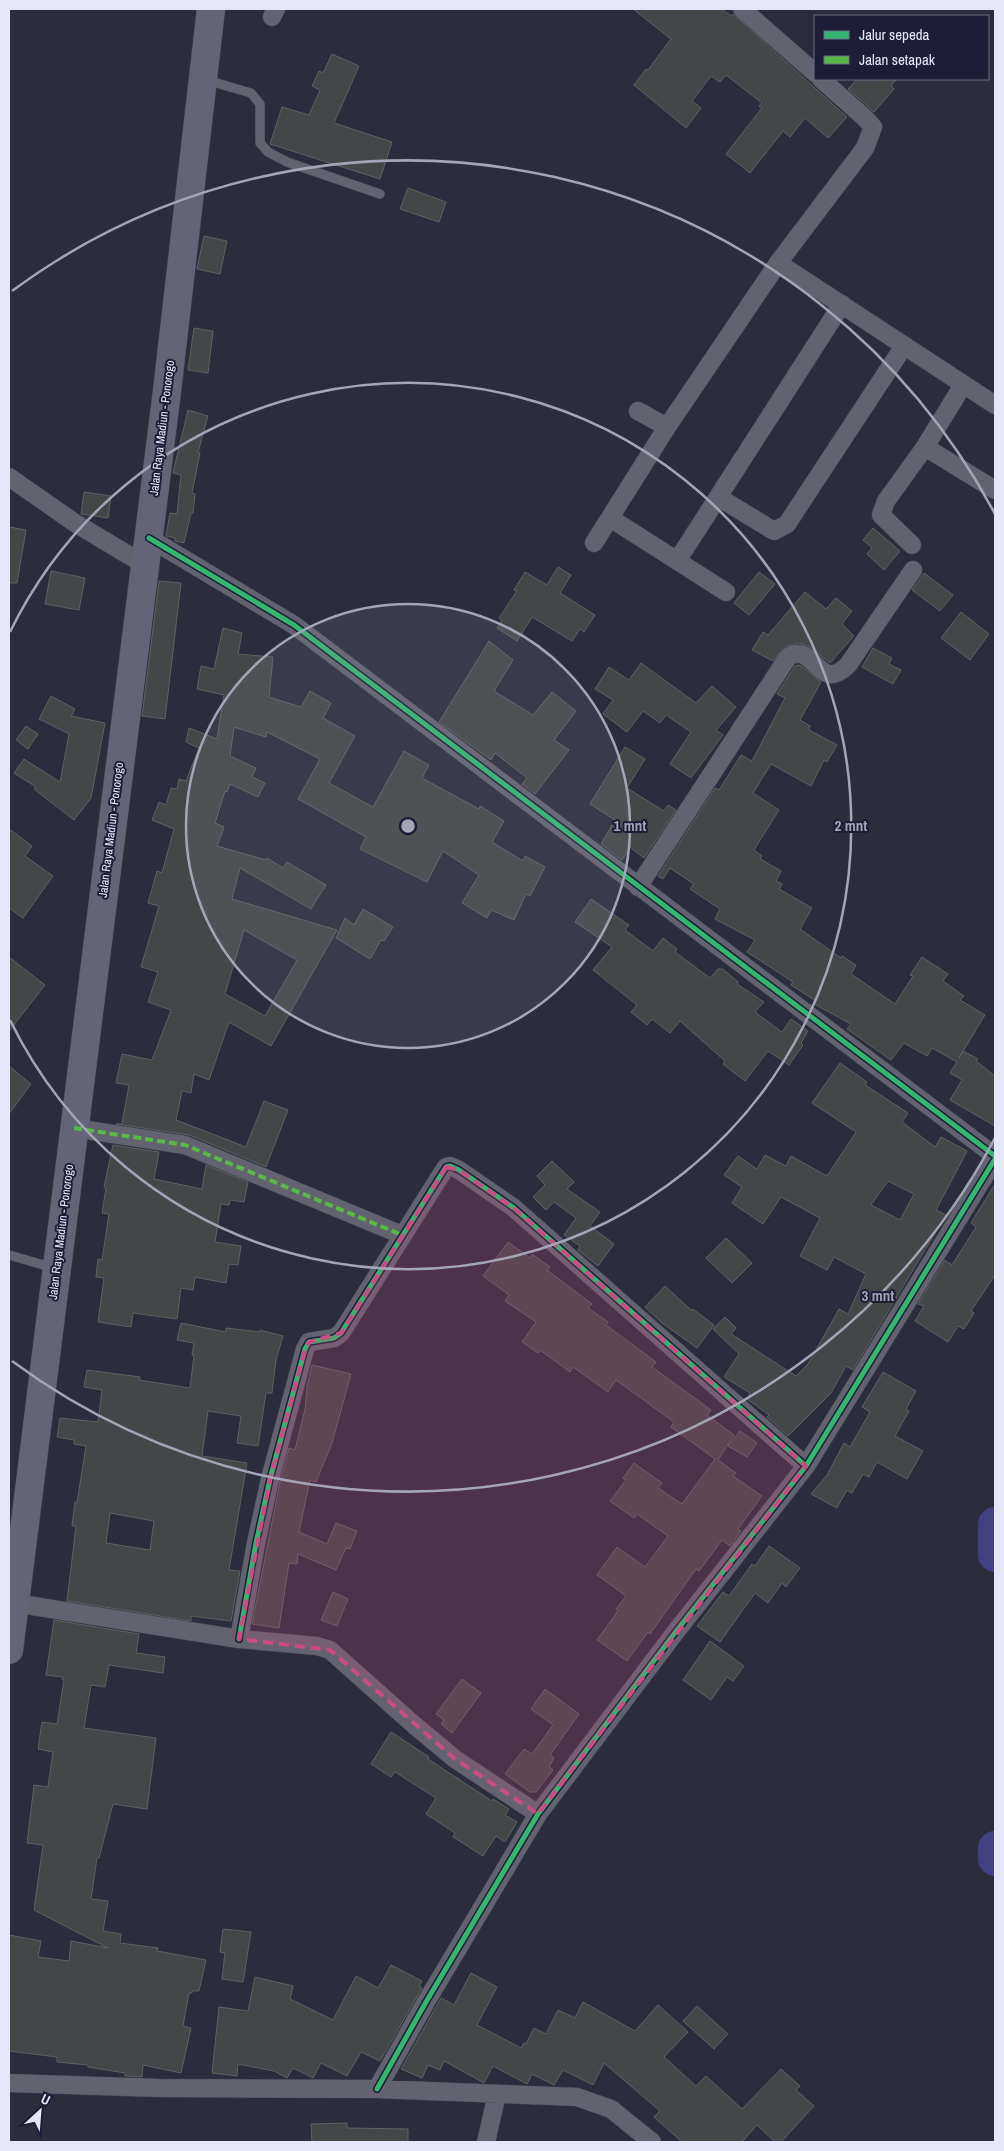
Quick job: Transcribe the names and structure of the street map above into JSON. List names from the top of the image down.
{
  "streets": {
    "highway": ["Jalan Raya Madiun - Ponorogo"]
  },
  "legend": ["Jalur sepeda", "Jalan setapak"],
  "north": "top right",
  "rings": ["1 mnt", "2 mnt", "3 mnt"]
}
